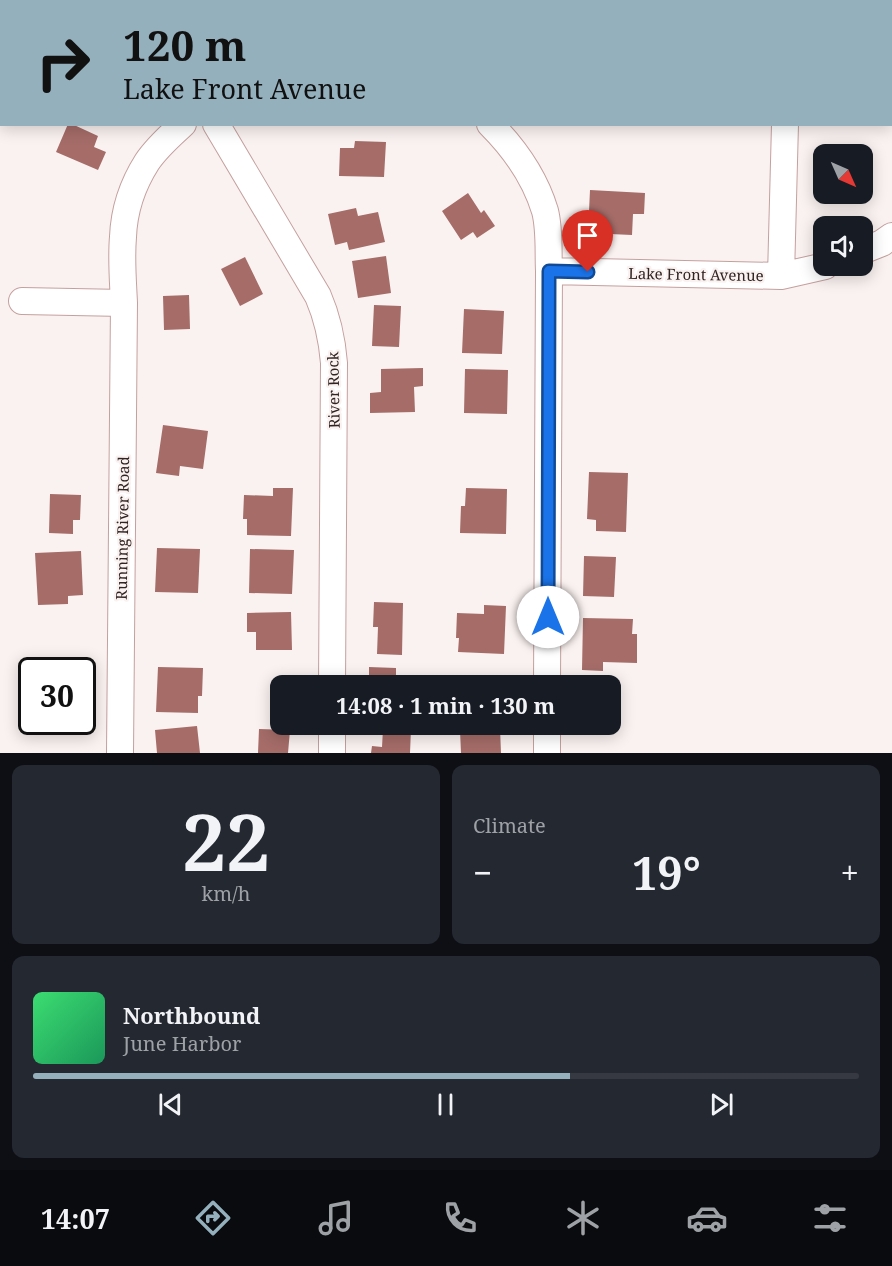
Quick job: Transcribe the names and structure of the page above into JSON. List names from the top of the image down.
{
  "streets": {
    "street": ["Lake Front Avenue", "River Rock", "Running River Road"]
  },
  "north": "bottom right",
  "page": {
    "turn": ["120 m", "Lake Front Avenue"],
    "limit": "30",
    "trip": "14:08 · 1 min · 130 m",
    "tile": [
      ["22", "km/h"],
      "Climate"
    ],
    "heat": ["−", "19°", "+"],
    "song": ["Northbound", "June Harbor"],
    "tabs": "14:07"
  }
}
